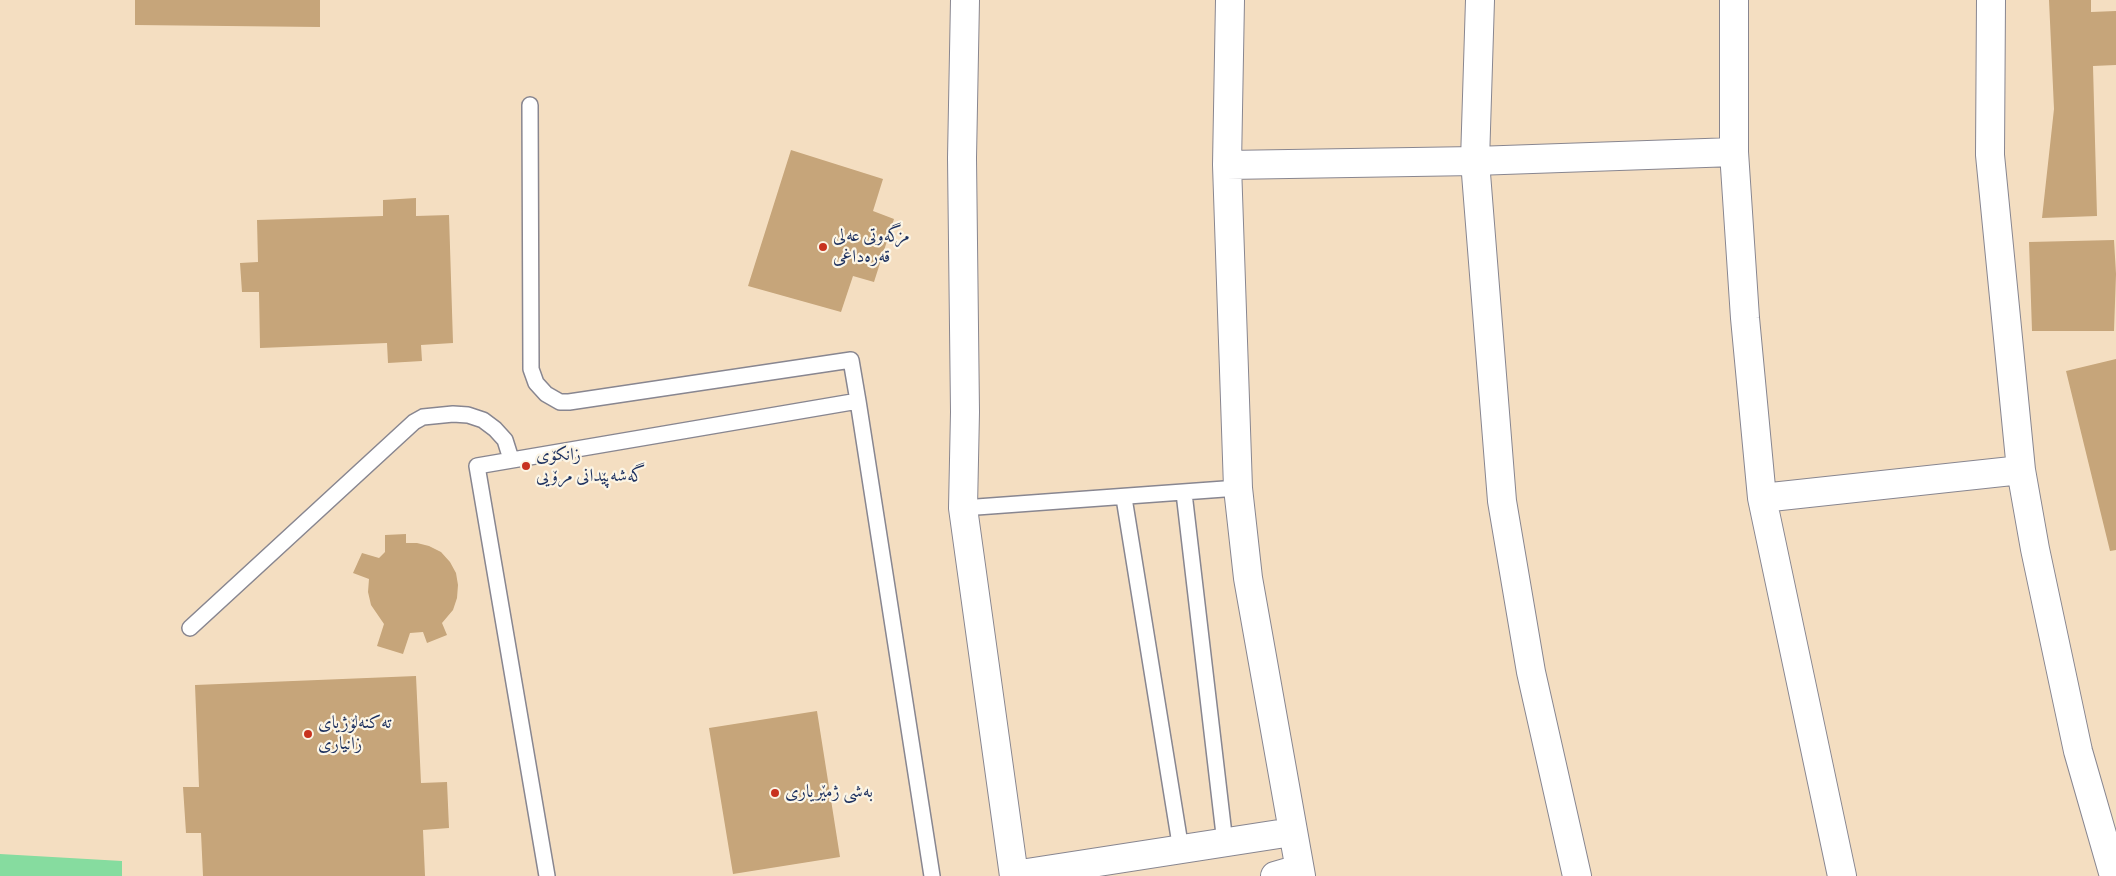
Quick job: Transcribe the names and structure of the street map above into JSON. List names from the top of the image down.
{
  "places": [
    "مزگەوتی عەلی قەرەداغی",
    "زانکۆی گه‌شه‌پێدانی مرۆیی",
    "ته‌کنه‌لۆژیای زانیاری",
    "بەشی ژمێریاری"
  ]
}
